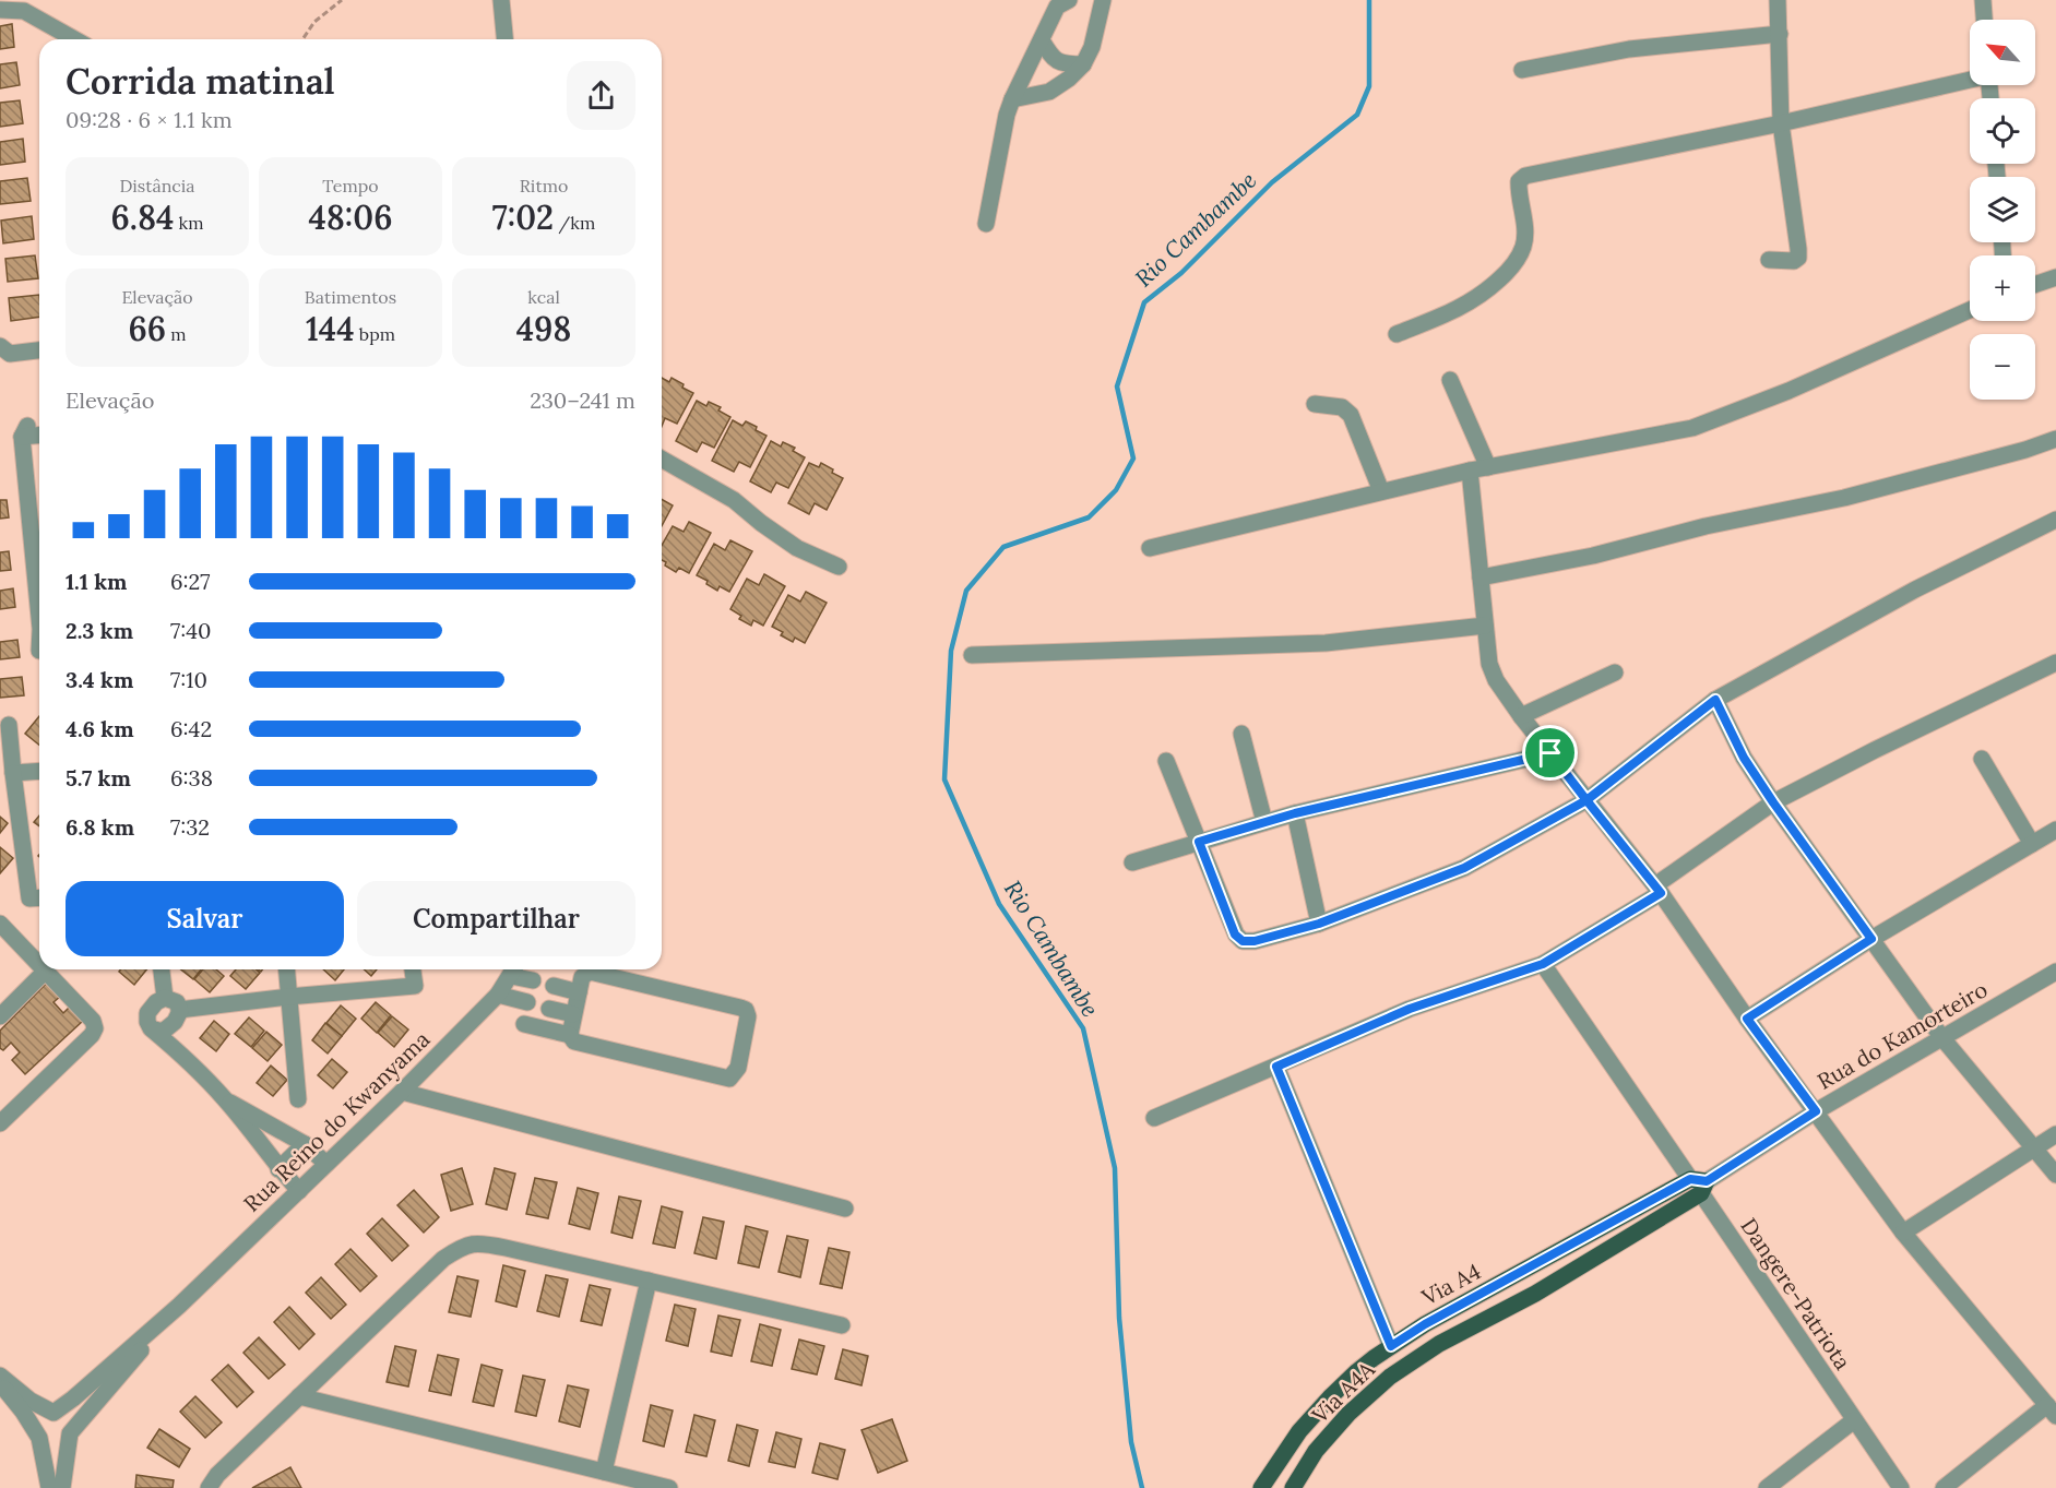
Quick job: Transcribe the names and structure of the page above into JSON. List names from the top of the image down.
{
  "streets": {
    "main road": ["Via A4", "Via A4A"],
    "street": ["Rua do Kamorteiro", "Rua Reino do Kwanyama", "Dangere-Patriota"]
  },
  "crossings": [
    ["Rua do Kamorteiro", "Via A4"],
    ["Rua do Kamorteiro", "Dangere-Patriota"],
    ["Rua do Kamorteiro", "Via A4A"],
    ["Via A4", "Dangere-Patriota"],
    ["Via A4", "Via A4A"],
    ["Dangere-Patriota", "Via A4A"]
  ],
  "water": ["Rio Cambambe"],
  "north": "top left",
  "page": {
    "map_buttons": ["+", "−"],
    "heading": ["Corrida matinal", "09:28 · 6 × 1.1 km"],
    "stats": [
      ["Distância", "6.84 km"],
      ["Tempo", "48:06"],
      ["Ritmo", "7:02 /km"],
      ["Elevação", "66 m"],
      ["Batimentos", "144 bpm"],
      ["kcal", "498"]
    ],
    "chart": ["Elevação", "230–241 m"],
    "list": [
      {
        "name": "1.1 km",
        "note": "6:27"
      },
      {
        "name": "2.3 km",
        "note": "7:40"
      },
      {
        "name": "3.4 km",
        "note": "7:10"
      },
      {
        "name": "4.6 km",
        "note": "6:42"
      },
      {
        "name": "5.7 km",
        "note": "6:38"
      },
      {
        "name": "6.8 km",
        "note": "7:32"
      }
    ],
    "buttons": ["Salvar", "Compartilhar"]
  }
}
